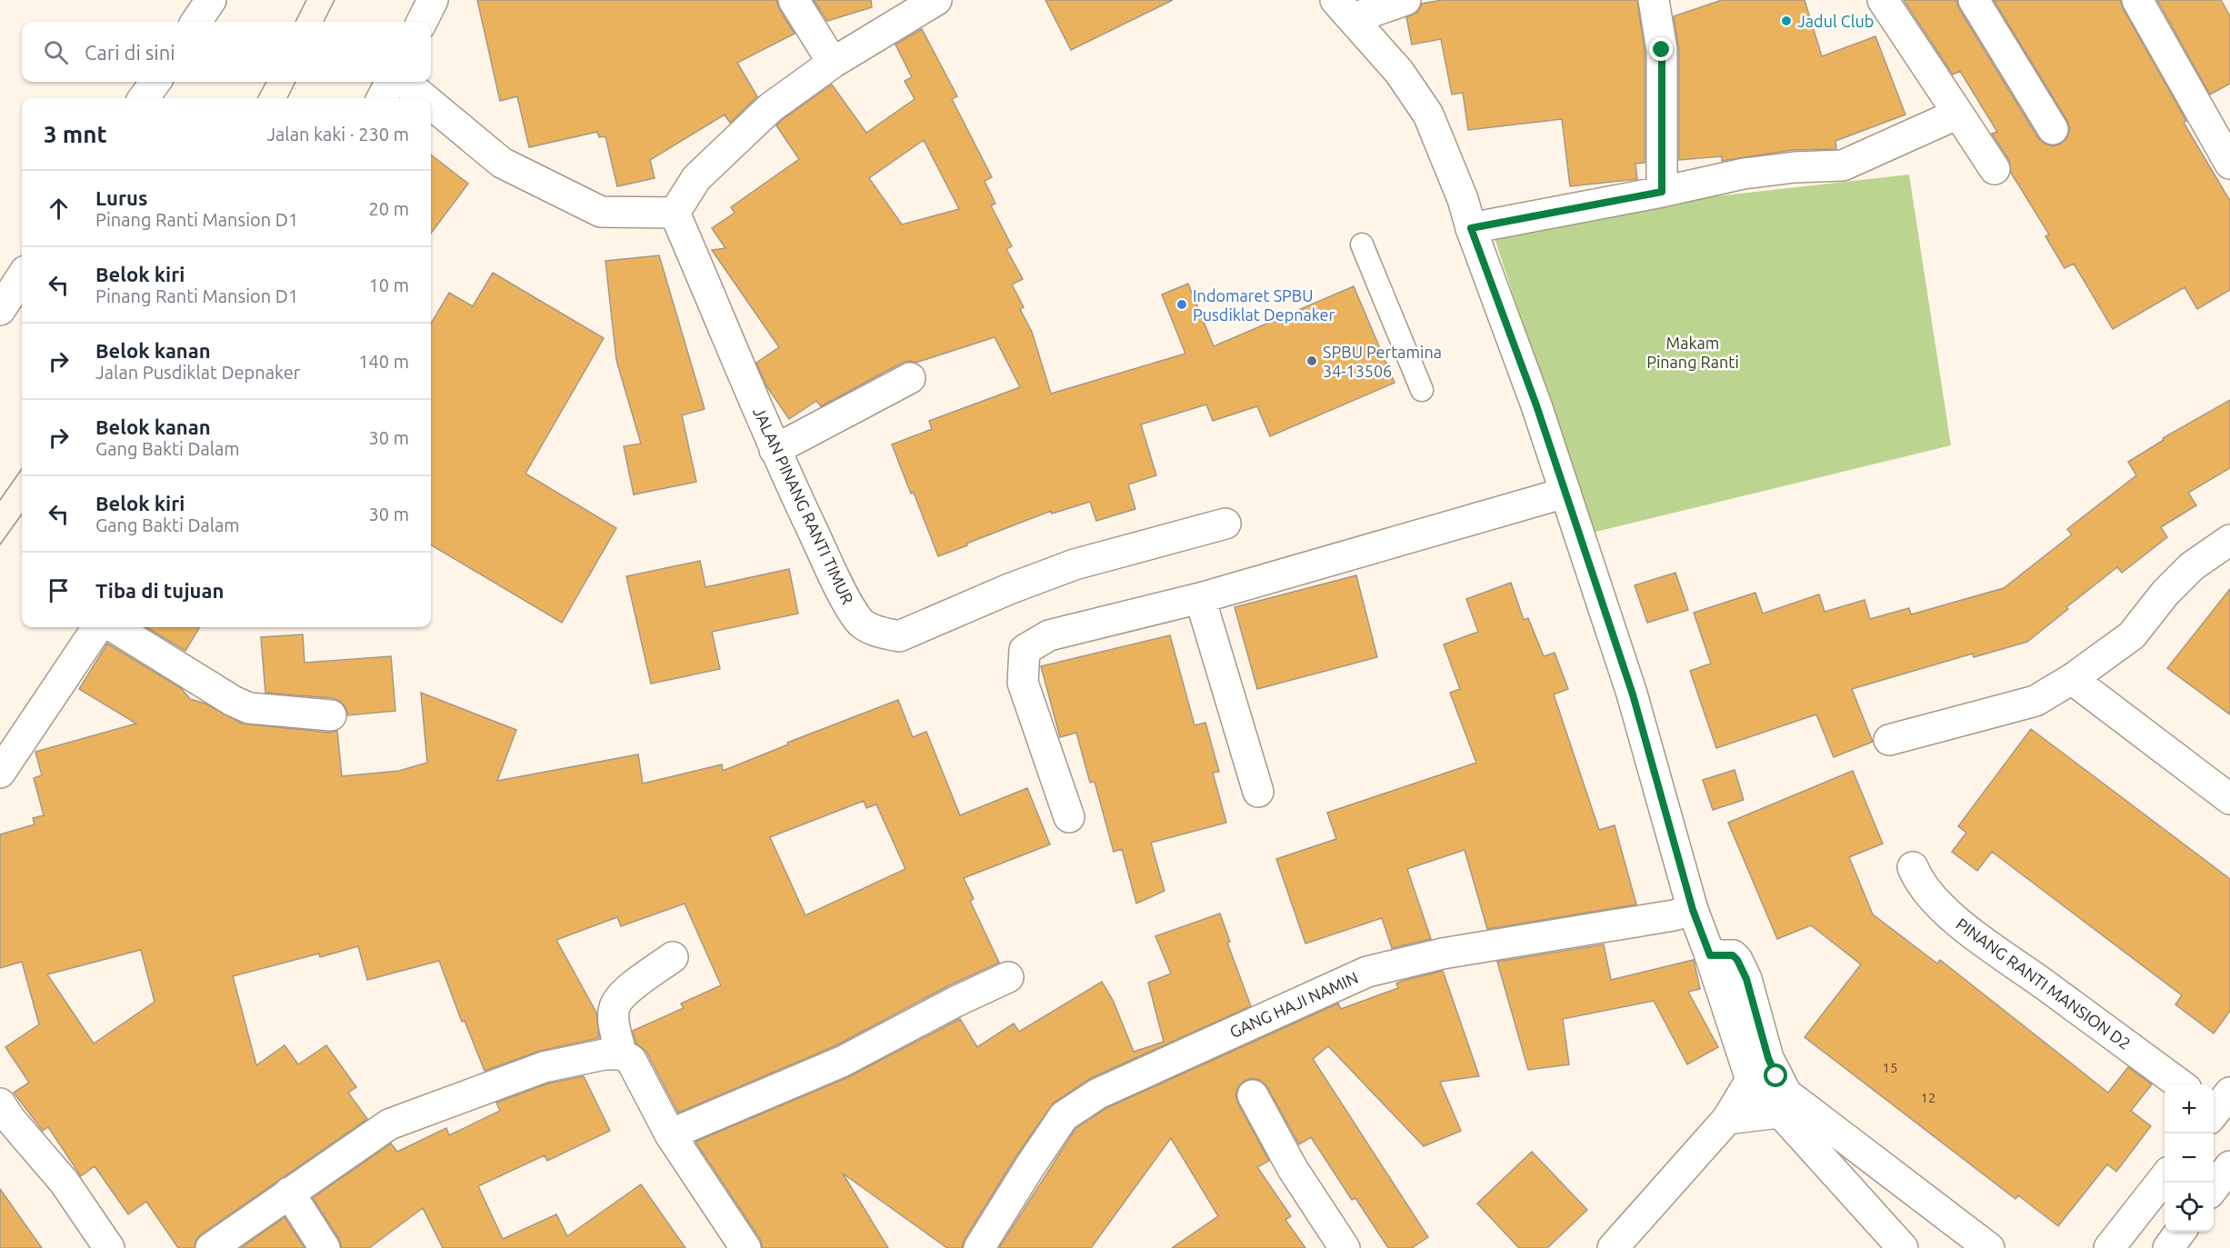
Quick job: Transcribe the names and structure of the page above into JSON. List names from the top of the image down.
{
  "streets": {
    "main road": ["JALAN PINANG RANTI TIMUR", "PINANG RANTI MANSION D2", "GANG HAJI NAMIN"]
  },
  "parks": ["Makam Pinang Ranti"],
  "places": ["Jadul Club", "Indomaret SPBU Pusdiklat Depnaker", "SPBU Pertamina 34-13506"],
  "house_numbers": ["15", "12"],
  "page": {
    "search": "Cari di sini",
    "heading": ["3 mnt", "Jalan kaki · 230 m"],
    "list": [
      ["Lurus", "Pinang Ranti Mansion D1", "20 m"],
      ["Belok kiri", "Pinang Ranti Mansion D1", "10 m"],
      ["Belok kanan", "Jalan Pusdiklat Depnaker", "140 m"],
      ["Belok kanan", "Gang Bakti Dalam", "30 m"],
      ["Belok kiri", "Gang Bakti Dalam", "30 m"],
      "Tiba di tujuan"
    ],
    "map_buttons": ["+", "−"]
  }
}
